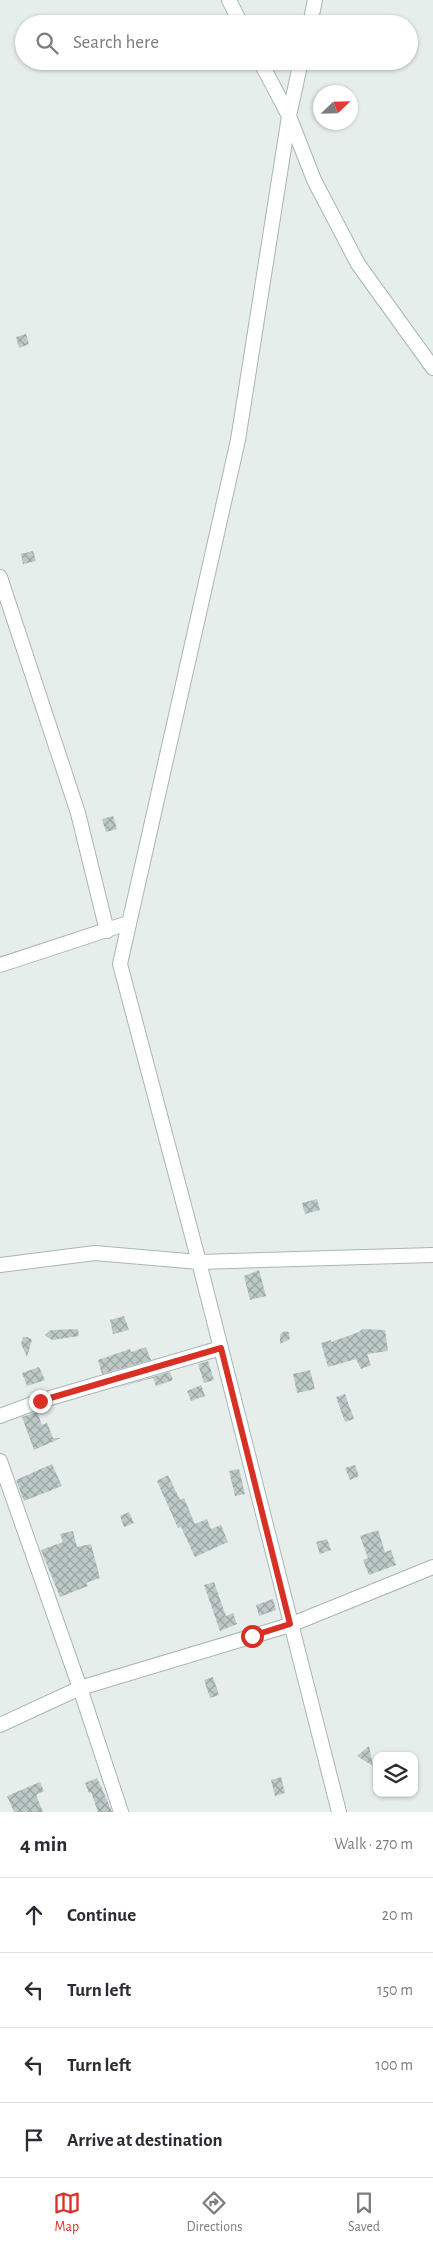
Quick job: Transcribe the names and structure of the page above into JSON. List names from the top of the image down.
{
  "north": "top right",
  "page": {
    "search": "Search here",
    "heading": ["4 min", "Walk · 270 m"],
    "list": [
      ["Continue", "20 m"],
      ["Turn left", "150 m"],
      ["Turn left", "100 m"],
      "Arrive at destination"
    ],
    "nav": ["Map", "Directions", "Saved"]
  }
}
